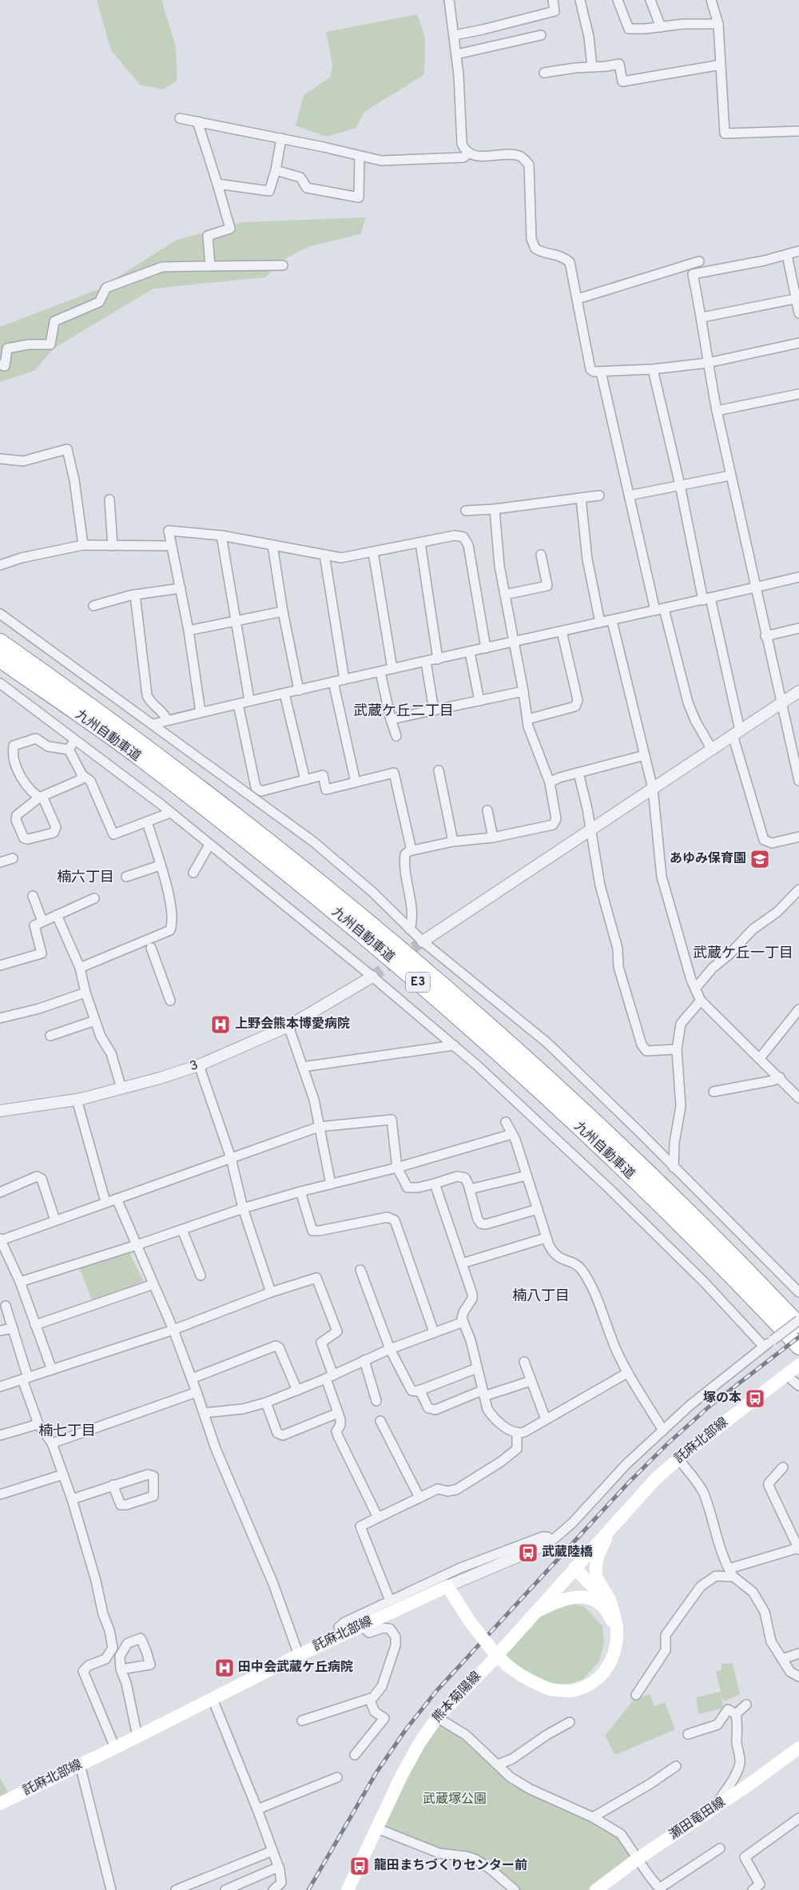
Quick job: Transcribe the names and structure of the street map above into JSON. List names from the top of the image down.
{
  "streets": {
    "highway": ["九州自動車道", "E3"],
    "main road": ["託麻北部線", "熊本菊陽線", "瀬田竜田線"],
    "street": ["3"]
  },
  "crossings": [
    ["託麻北部線", "熊本菊陽線"]
  ],
  "districts": [
    "武蔵ケ丘二丁目",
    "楠六丁目",
    "武蔵ケ丘一丁目",
    "楠八丁目",
    "楠七丁目"
  ],
  "parks": ["武蔵塚公園"],
  "places": {
    "school or university": ["あゆみ保育園"],
    "hospital": ["上野会熊本博愛病院", "田中会武蔵ケ丘病院"],
    "bus stop": ["塚の本", "武蔵陸橋", "龍田まちづくりセンター前"]
  }
}
